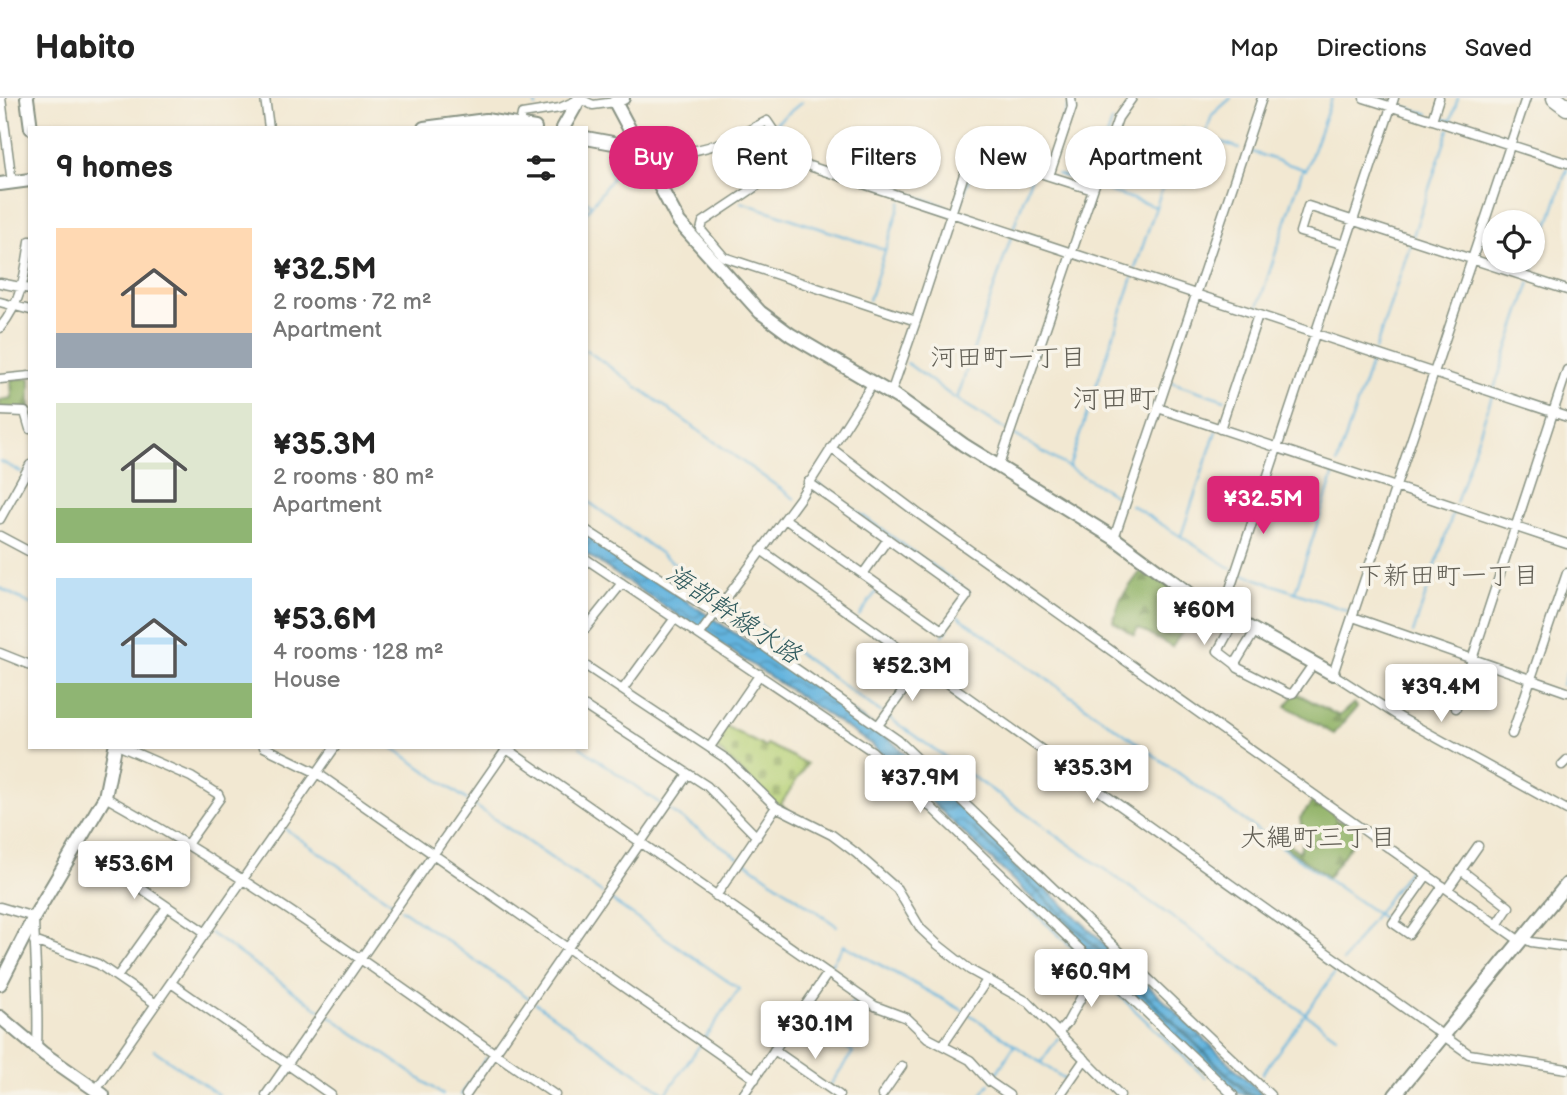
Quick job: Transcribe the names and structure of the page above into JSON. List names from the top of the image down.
{
  "districts": [
    "河田町一丁目",
    "河田町",
    "下新田町一丁目",
    "大縄町三丁目"
  ],
  "water": ["海部幹線水路"],
  "page": {
    "header": "Habito",
    "nav": ["Map", "Directions", "Saved"],
    "chip": [
      "Buy",
      "Rent",
      "Filters",
      "New",
      "Apartment"
    ],
    "heading": "9 homes",
    "list": [
      {
        "name": "¥32.5M",
        "note": "2 rooms · 72 m² · Apartment"
      },
      {
        "name": "¥35.3M",
        "note": "2 rooms · 80 m² · Apartment"
      },
      {
        "name": "¥53.6M",
        "note": "4 rooms · 128 m² · House"
      }
    ],
    "price": [
      "¥32.5M",
      "¥60M",
      "¥52.3M",
      "¥39.4M",
      "¥35.3M",
      "¥37.9M",
      "¥53.6M",
      "¥60.9M",
      "¥30.1M"
    ]
  }
}
